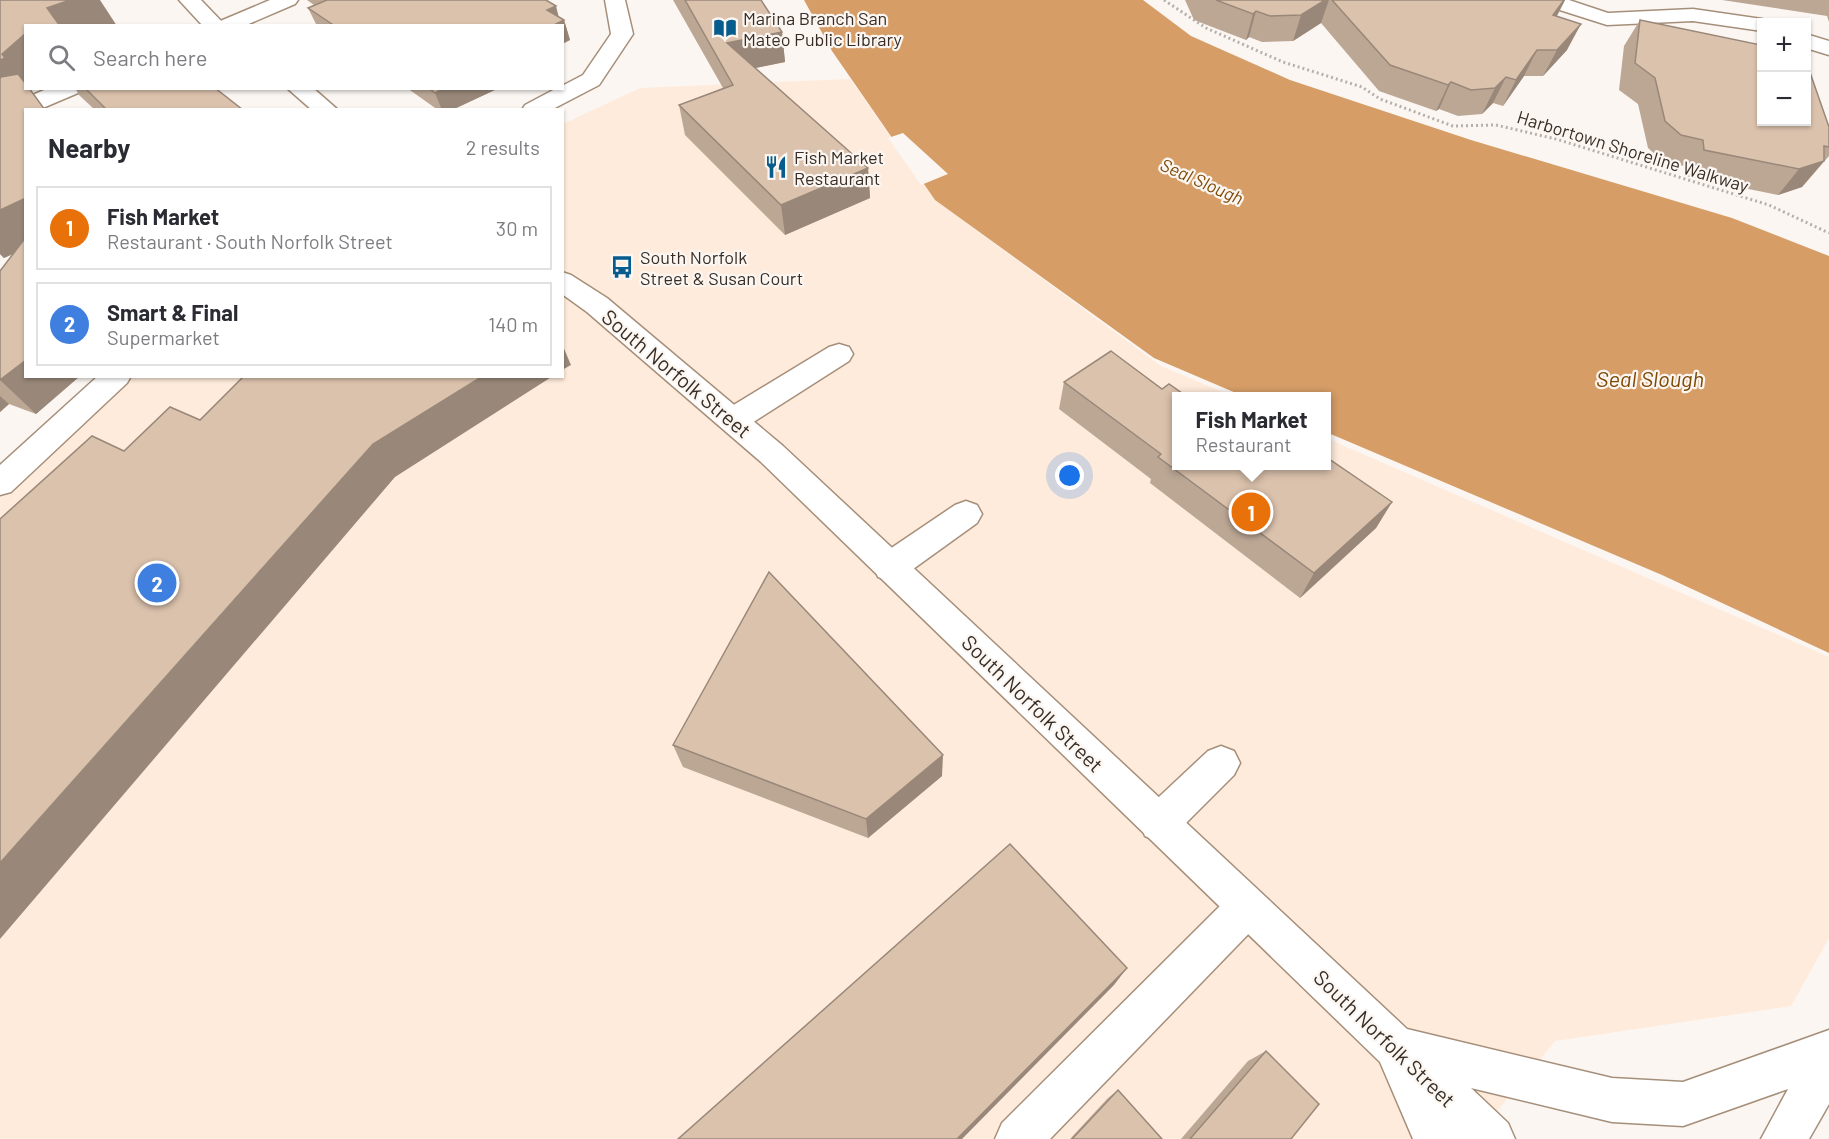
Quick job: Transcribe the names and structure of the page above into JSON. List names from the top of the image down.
{
  "streets": {
    "main road": ["South Norfolk Street"],
    "path": ["Harbortown Shoreline Walkway"]
  },
  "water": ["Seal Slough"],
  "places": {
    "library": ["Marina Branch San Mateo Public Library"],
    "restaurant": ["Fish Market Restaurant"],
    "bus stop": ["South Norfolk Street & Susan Court"]
  },
  "page": {
    "map_buttons": ["+", "−"],
    "search": "Search here",
    "heading": ["Nearby", "2 results"],
    "list": [
      {
        "mark": "1",
        "name": "Fish Market",
        "note": "Restaurant · South Norfolk Street",
        "value": "30 m"
      },
      {
        "mark": "2",
        "name": "Smart & Final",
        "note": "Supermarket",
        "value": "140 m"
      }
    ],
    "popup": ["Fish Market", "Restaurant"],
    "pins": ["1", "2"]
  }
}
